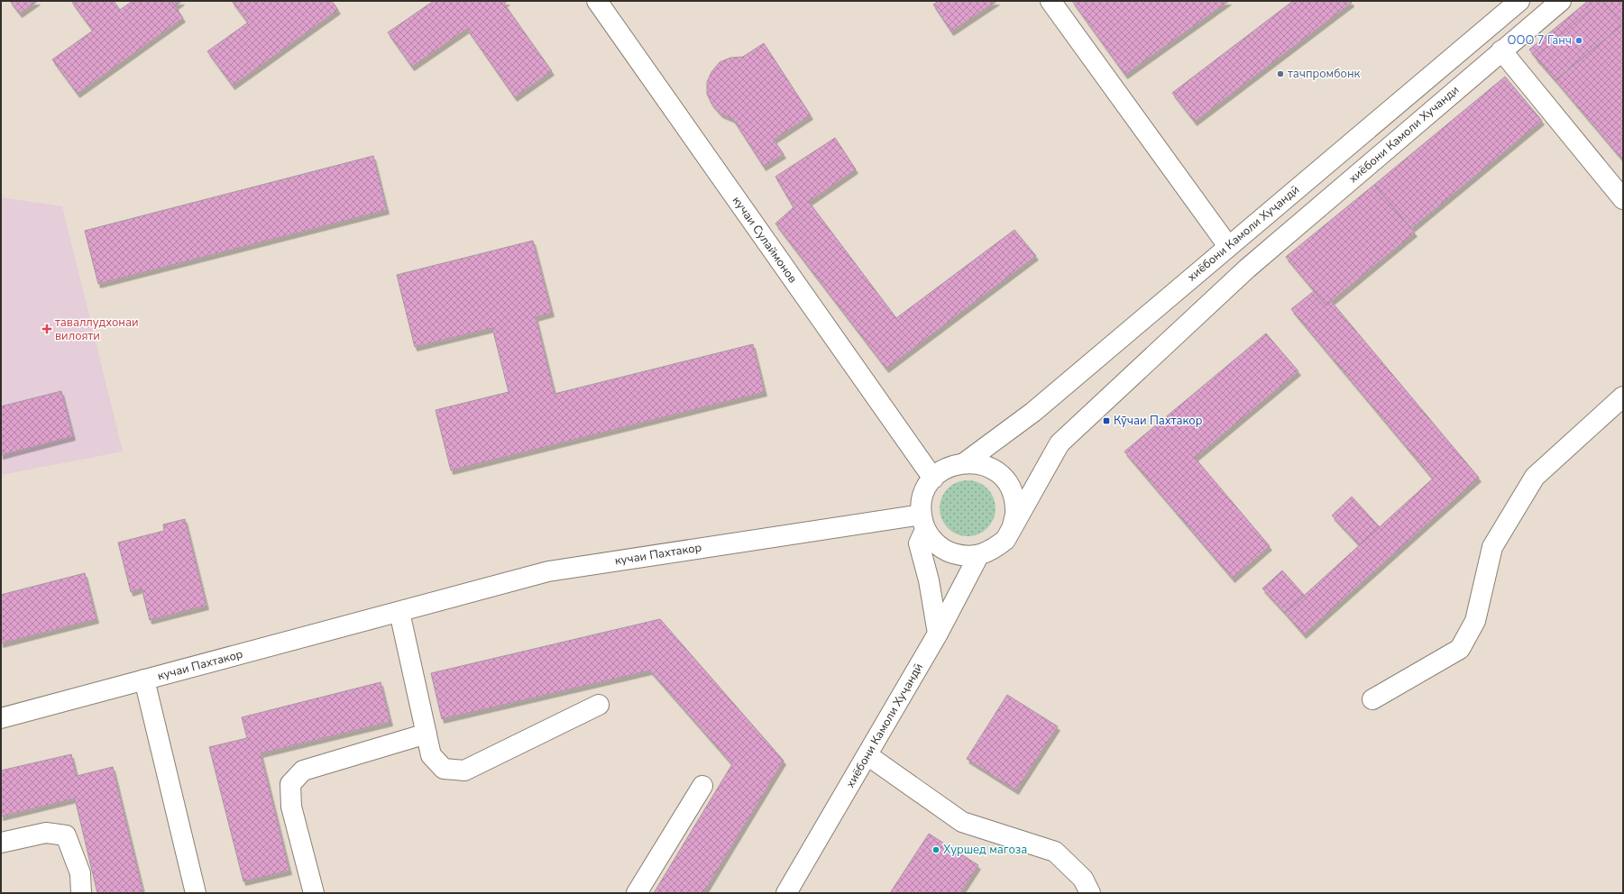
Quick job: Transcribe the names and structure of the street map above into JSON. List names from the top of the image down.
{
  "streets": {
    "main road": [
      "хиёбони Камоли Хучанди",
      "хиёбони Камоли Хуҷандӣ",
      "кучаи Сулаймонов",
      "кучаи Пахтакор"
    ]
  },
  "crossings": [
    ["хиёбони Камоли Хучанди", "хиёбони Камоли Хуҷандӣ"],
    ["хиёбони Камоли Хучанди", "кучаи Сулаймонов"],
    ["хиёбони Камоли Хучанди", "кучаи Пахтакор"],
    ["хиёбони Камоли Хуҷандӣ", "кучаи Сулаймонов"],
    ["хиёбони Камоли Хуҷандӣ", "кучаи Пахтакор"],
    ["кучаи Сулаймонов", "кучаи Пахтакор"]
  ],
  "places": {
    "other": ["ООО 7 Ганч", "тачпромбонк", "Хуршед магоза"],
    "health": ["таваллудхонаи вилояти"],
    "transit": ["Кӯчаи Пахтакор"]
  }
}
